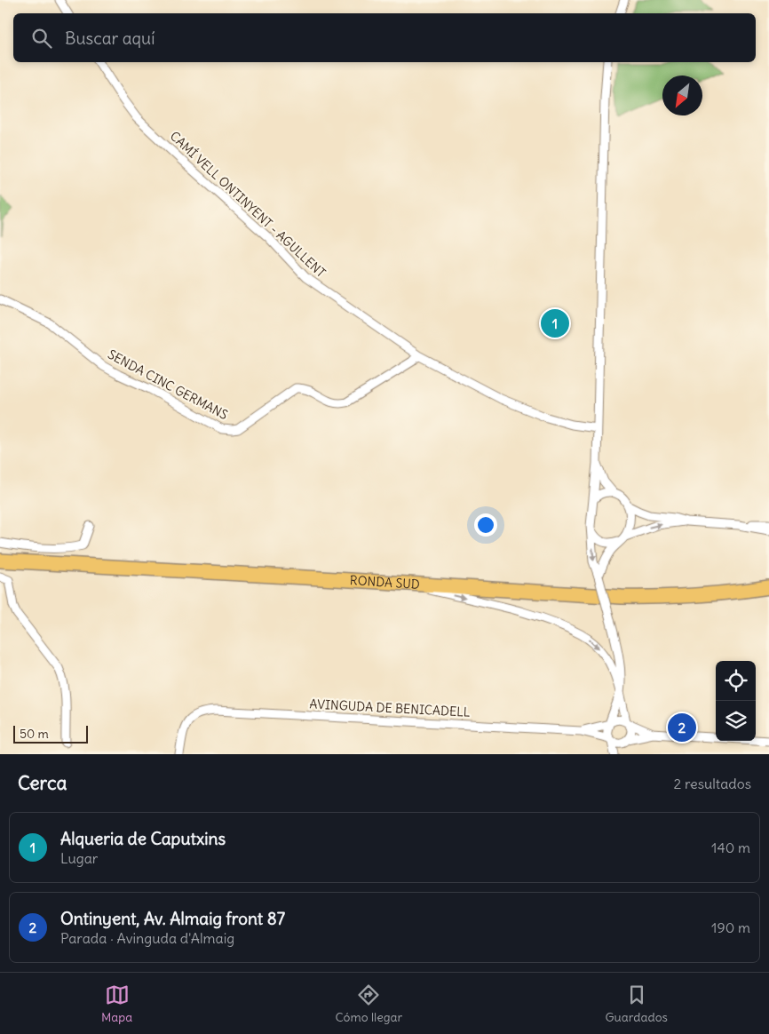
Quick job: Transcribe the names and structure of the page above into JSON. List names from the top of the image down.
{
  "streets": {
    "main road": ["RONDA SUD"],
    "street": ["CAMÍ VELL ONTINYENT - AGULLENT", "SENDA CINC GERMANS", "AVINGUDA DE BENICADELL"]
  },
  "crossings": [
    ["CAMÍ VELL ONTINYENT - AGULLENT", "SENDA CINC GERMANS"]
  ],
  "scale_bar": "50 m",
  "north": "bottom left",
  "page": {
    "search": "Buscar aquí",
    "pins": ["1", "2"],
    "scale": "50 m",
    "heading": ["Cerca", "2 resultados"],
    "list": [
      {
        "mark": "1",
        "name": "Alqueria de Caputxins",
        "note": "Lugar",
        "value": "140 m"
      },
      {
        "mark": "2",
        "name": "Ontinyent, Av. Almaig front 87",
        "note": "Parada · Avinguda d'Almaig",
        "value": "190 m"
      }
    ],
    "nav": ["Mapa", "Cómo llegar", "Guardados"]
  }
}
